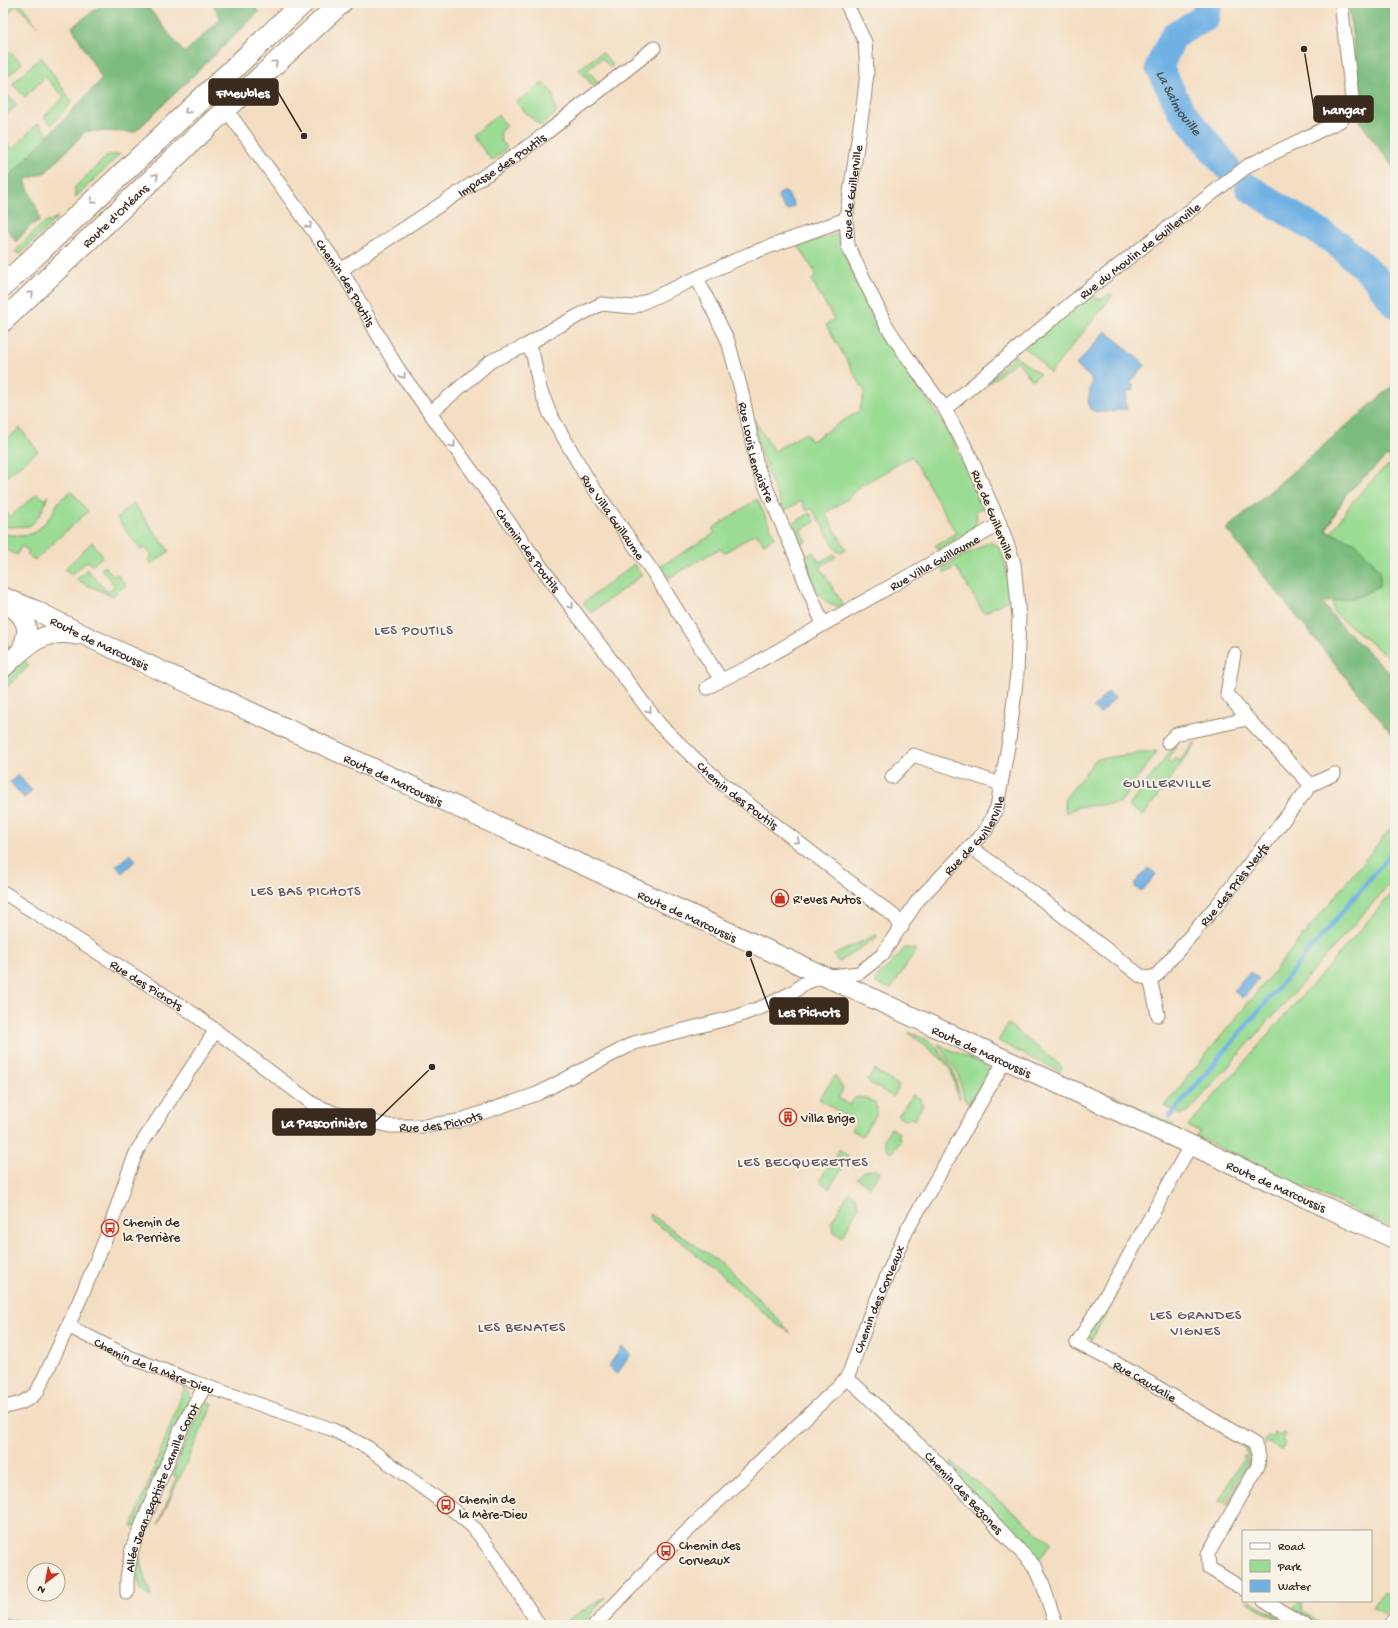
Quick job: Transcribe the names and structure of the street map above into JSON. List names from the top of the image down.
{
  "streets": {
    "main road": ["Route d'Orléans", "Route de Marcoussis"],
    "street": [
      "Impasse des Poutils",
      "Rue de Guillerville",
      "Rue du Moulin de Guillerville",
      "Chemin des Poutils",
      "Rue Louis Lemaistre",
      "Rue Villa Guillaume",
      "Rue des Près Neufs",
      "Rue des Pichots",
      "Chemin des Corveaux",
      "Chemin de la Mère-Dieu",
      "Rue Caudalie",
      "Allée Jean-Baptiste Camille Corot",
      "Chemin des Bezones"
    ]
  },
  "crossings": [
    ["Impasse des Poutils", "Chemin des Poutils"],
    ["Rue de Guillerville", "Rue du Moulin de Guillerville"],
    ["Rue de Guillerville", "Chemin des Poutils"],
    ["Rue de Guillerville", "Rue Villa Guillaume"],
    ["Rue de Guillerville", "Route de Marcoussis"],
    ["Rue de Guillerville", "Rue des Pichots"],
    ["Route d'Orléans", "Chemin des Poutils"],
    ["Rue Louis Lemaistre", "Rue Villa Guillaume"],
    ["Route de Marcoussis", "Rue des Pichots"],
    ["Route de Marcoussis", "Chemin des Corveaux"],
    ["Route de Marcoussis", "Rue Caudalie"],
    ["Chemin des Corveaux", "Chemin des Bezones"],
    ["Chemin de la Mère-Dieu", "Allée Jean-Baptiste Camille Corot"]
  ],
  "one_way": ["Chemin des Poutils"],
  "districts": [
    "LES POUTILS",
    "GUILLERVILLE",
    "LES BAS PICHOTS",
    "LES BECQUERETTES",
    "LES GRANDES VIGNES",
    "LES BENATES"
  ],
  "water": ["La Salmouille"],
  "places": {
    "other": [
      "hangar",
      "FMeubles",
      "Les Pichots",
      "La Pascorinière"
    ],
    "shop": ["R'eves Autos"],
    "building": ["Villa Brige"],
    "bus stop": ["Chemin de la Perrière", "Chemin de la Mère-Dieu", "Chemin des Corveaux"]
  },
  "legend": ["Road", "Park", "Water"],
  "north": "bottom left"
}
